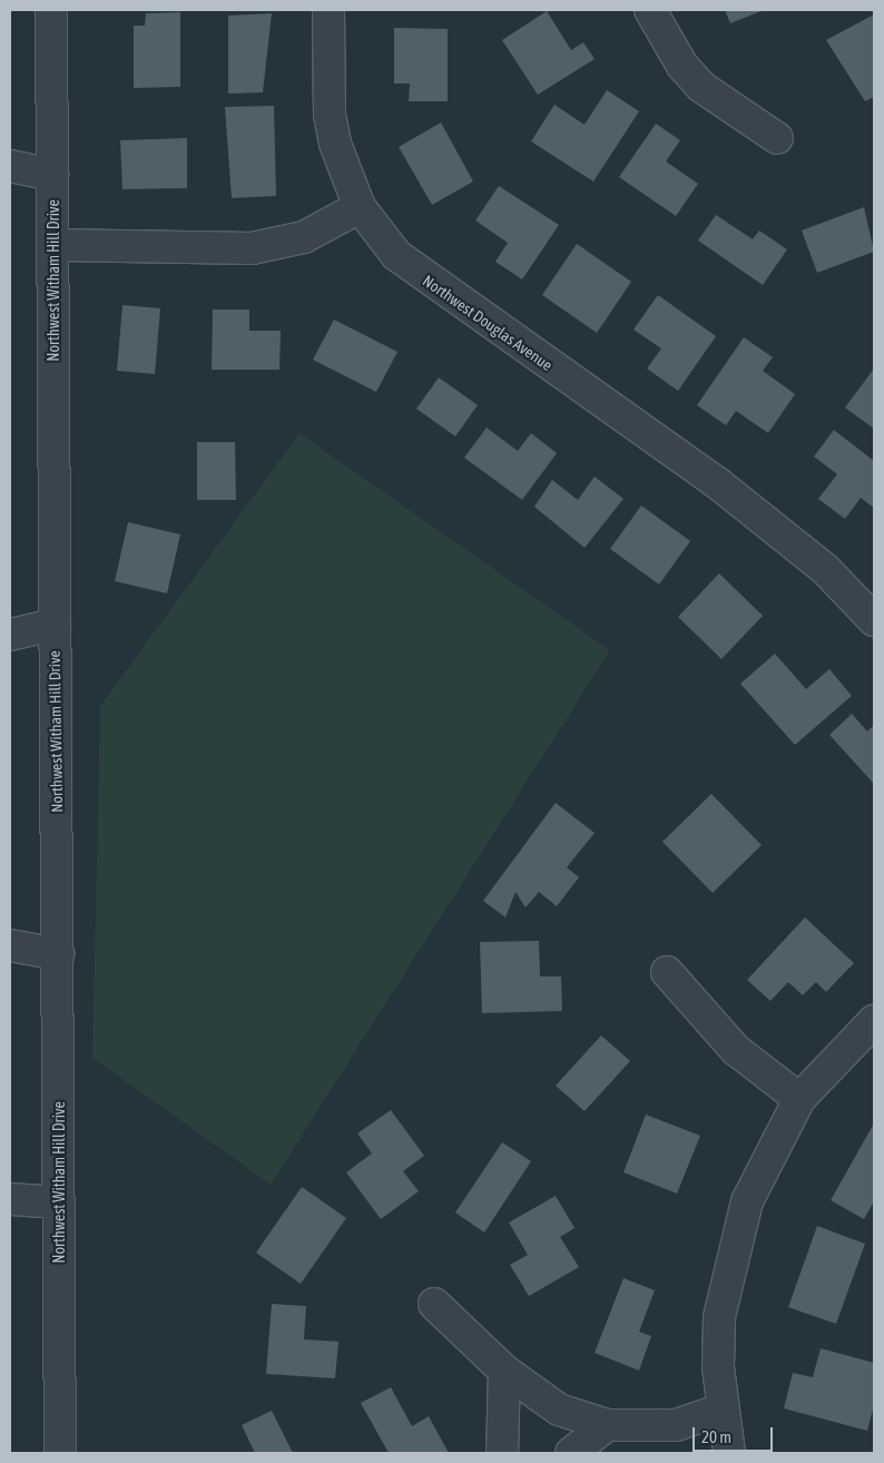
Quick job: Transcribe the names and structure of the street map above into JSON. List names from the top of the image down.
{
  "streets": {
    "street": ["Northwest Witham Hill Drive", "Northwest Douglas Avenue"]
  },
  "scale_bar": "20 m"
}
